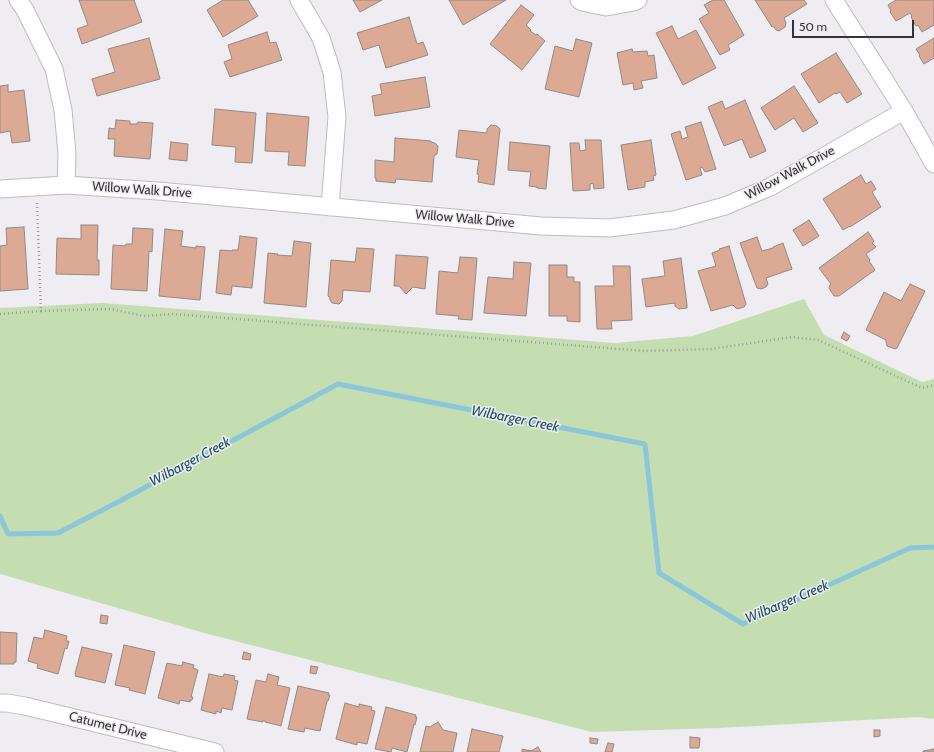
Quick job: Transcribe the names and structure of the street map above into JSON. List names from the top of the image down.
{
  "streets": {
    "street": ["Willow Walk Drive", "Catumet Drive"]
  },
  "water": ["Wilbarger Creek"],
  "scale_bar": "50 m"
}
